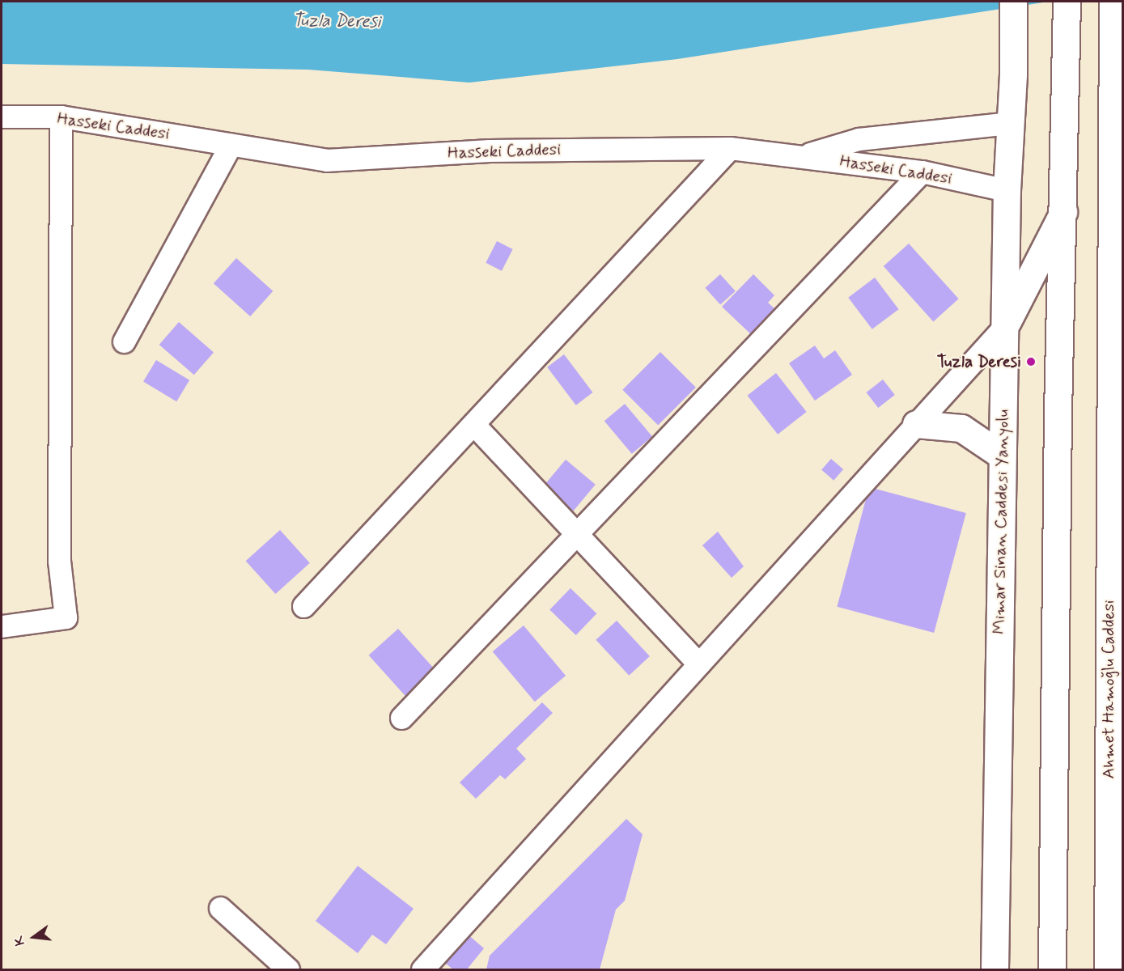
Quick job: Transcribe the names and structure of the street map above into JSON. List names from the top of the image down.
{
  "streets": {
    "main road": ["Mimar Sinan Caddesi Yanyolu", "Ahmet Hamoğlu Caddesi"],
    "street": ["Hasseki Caddesi"]
  },
  "crossings": [
    ["Hasseki Caddesi", "Mimar Sinan Caddesi Yanyolu"]
  ],
  "water": ["Tuzla Deresi"],
  "places": ["Tuzla Deresi"],
  "north": "left"
}
